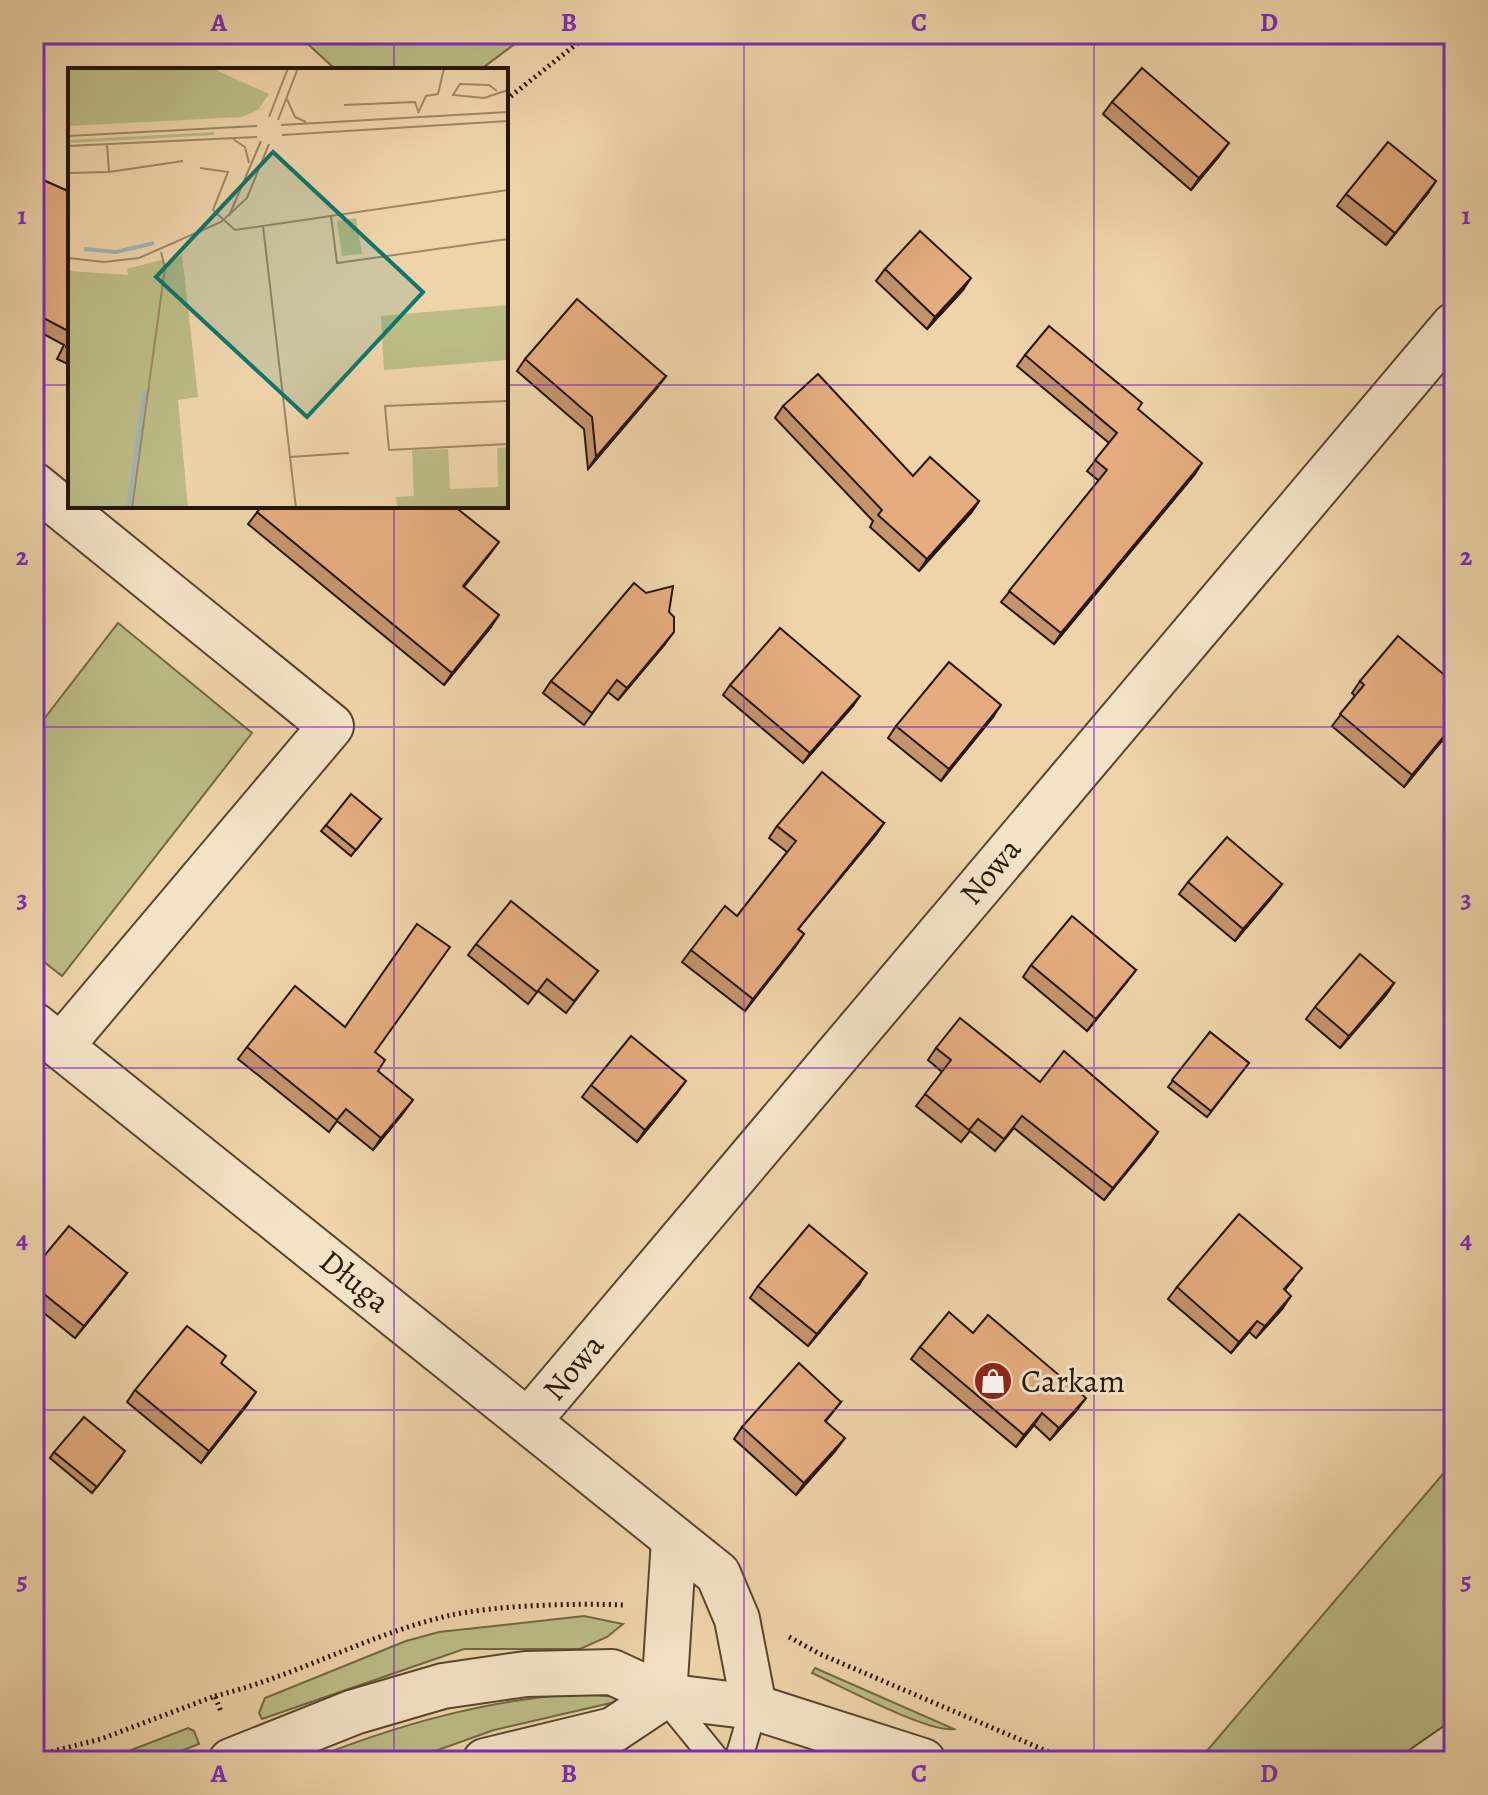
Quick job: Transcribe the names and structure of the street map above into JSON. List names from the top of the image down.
{
  "streets": {
    "street": ["Nowa", "Długa"]
  },
  "crossings": [
    ["Nowa", "Długa"]
  ],
  "places": {
    "shop": ["Carkam"]
  },
  "grid": {
    "columns": [
      "A",
      "B",
      "C",
      "D"
    ],
    "rows": [
      "1",
      "2",
      "3",
      "4",
      "5"
    ]
  }
}
